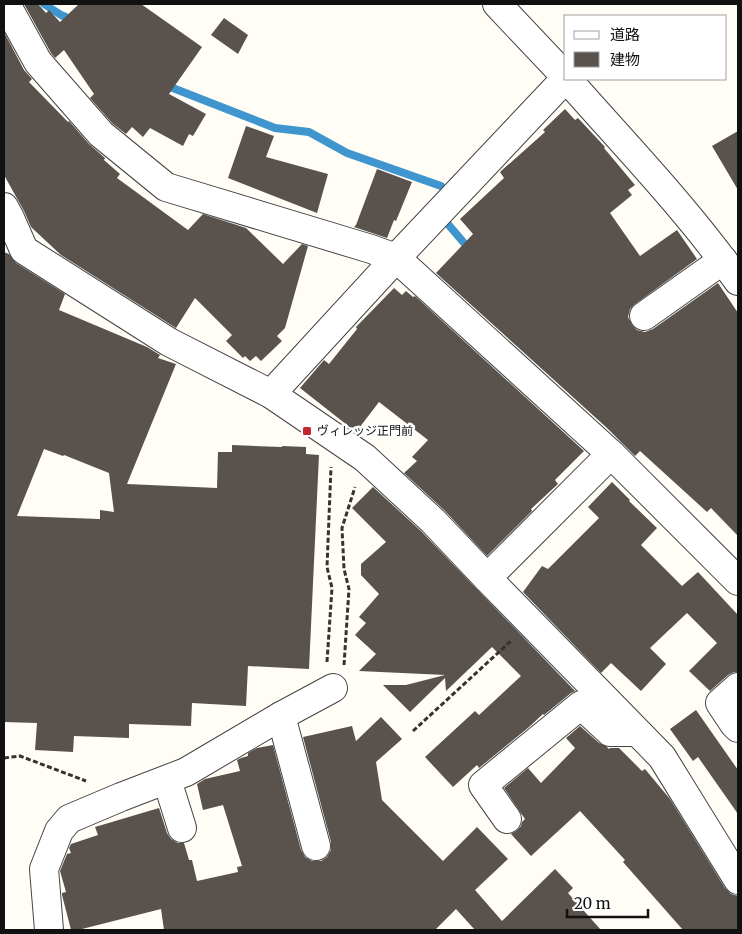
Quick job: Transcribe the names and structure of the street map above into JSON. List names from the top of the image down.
{
  "places": {
    "transit": ["ヴィレッジ正門前"]
  },
  "legend": ["道路", "建物"],
  "scale_bar": "20 m"
}
